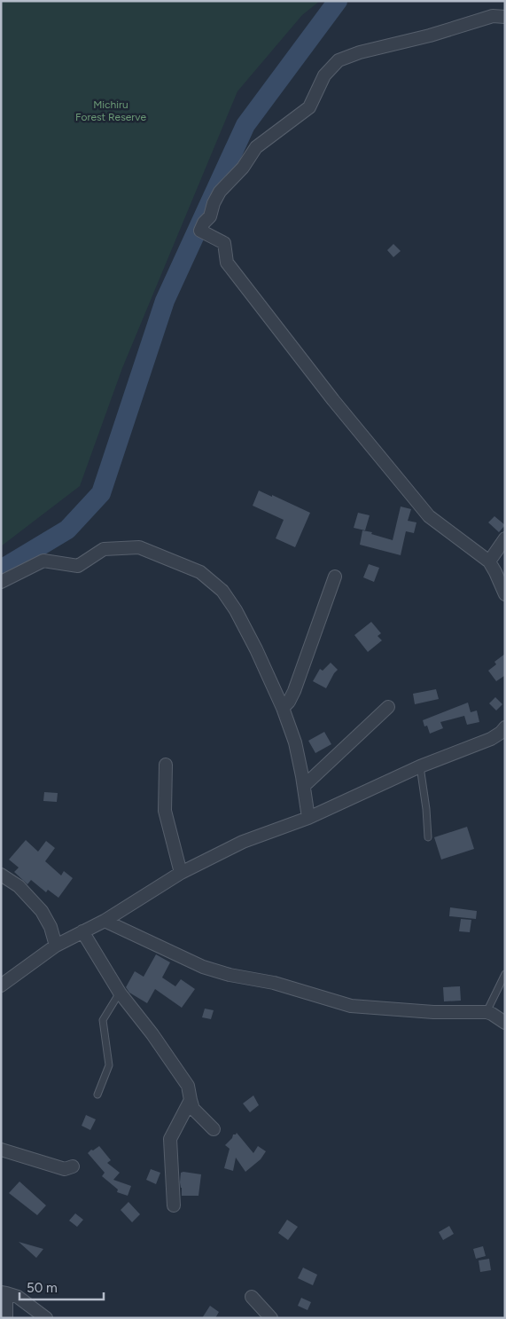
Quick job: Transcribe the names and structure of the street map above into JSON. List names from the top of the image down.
{
  "parks": ["Michiru Forest Reserve"],
  "scale_bar": "50 m"
}
